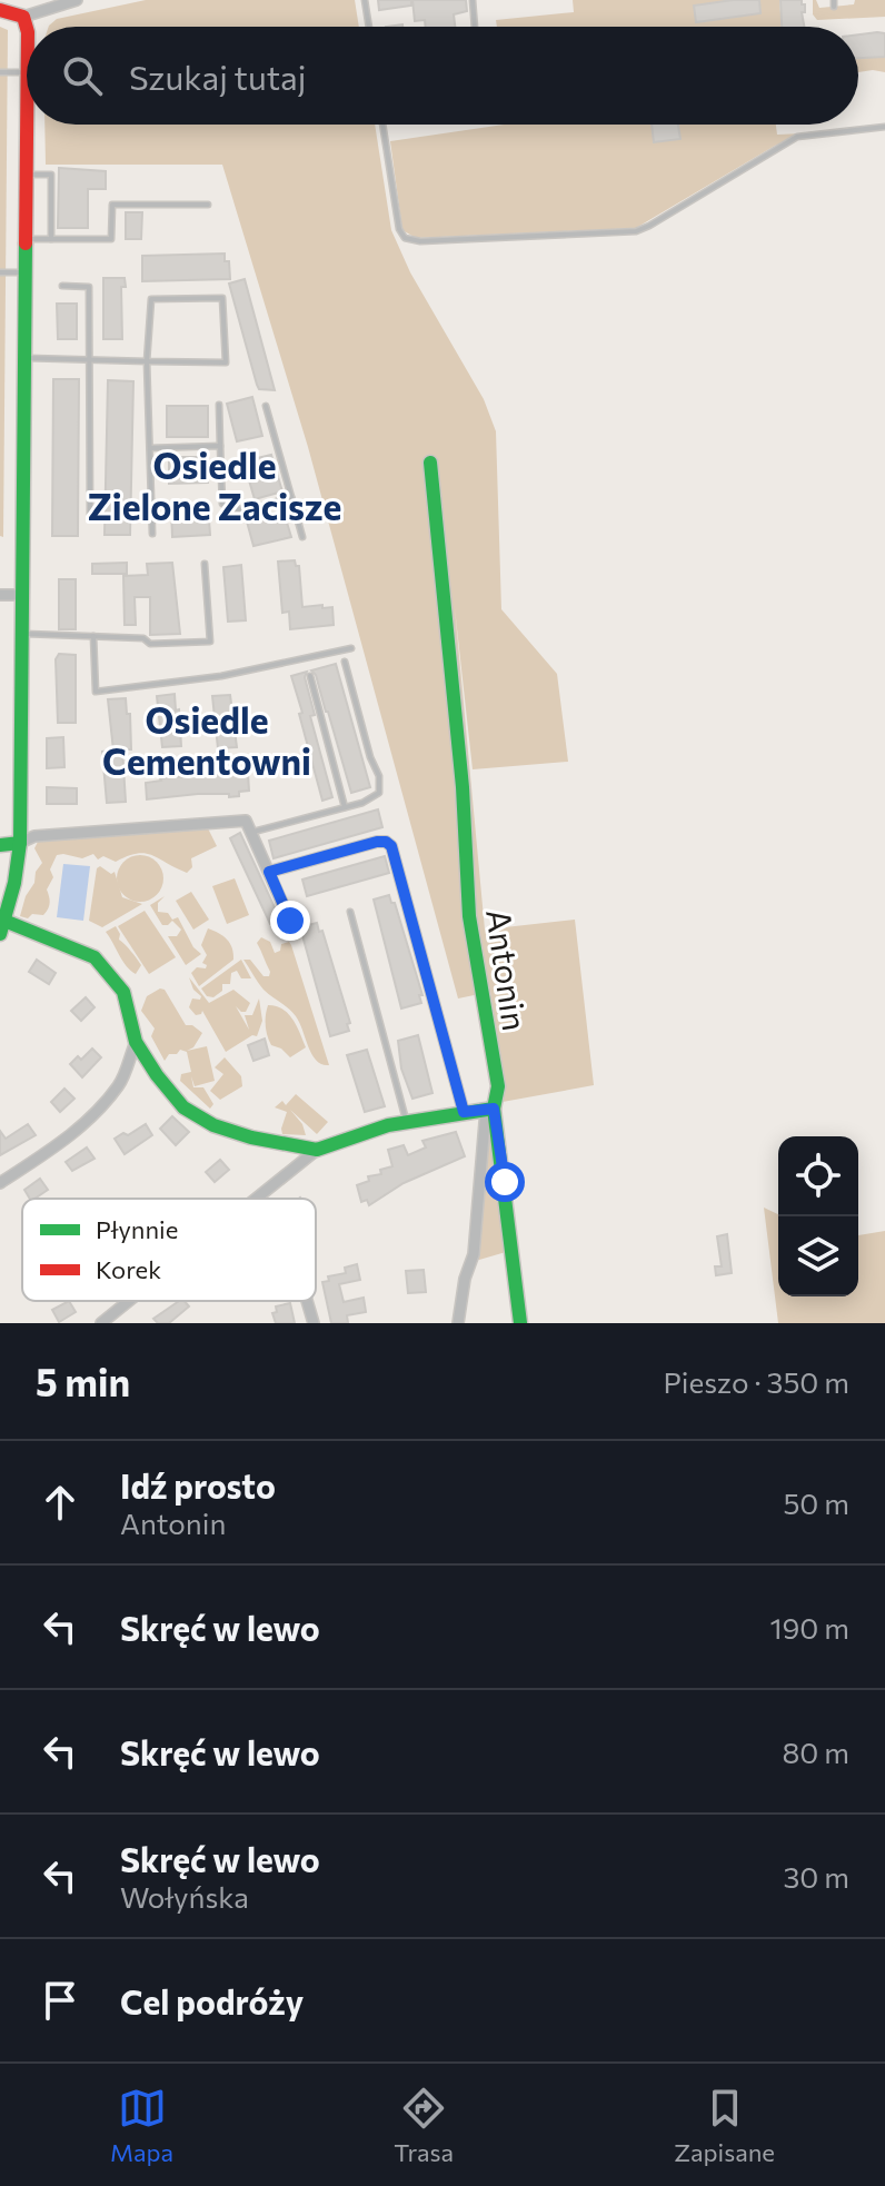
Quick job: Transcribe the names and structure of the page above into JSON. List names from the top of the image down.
{
  "streets": {
    "street": ["Antonin"]
  },
  "districts": ["Osiedle Zielone Zacisze", "Osiedle Cementowni"],
  "legend": ["Płynnie", "Korek"],
  "page": {
    "search": "Szukaj tutaj",
    "heading": ["5 min", "Pieszo · 350 m"],
    "list": [
      ["Idź prosto", "Antonin", "50 m"],
      ["Skręć w lewo", "190 m"],
      ["Skręć w lewo", "80 m"],
      ["Skręć w lewo", "Wołyńska", "30 m"],
      "Cel podróży"
    ],
    "nav": ["Mapa", "Trasa", "Zapisane"]
  }
}
